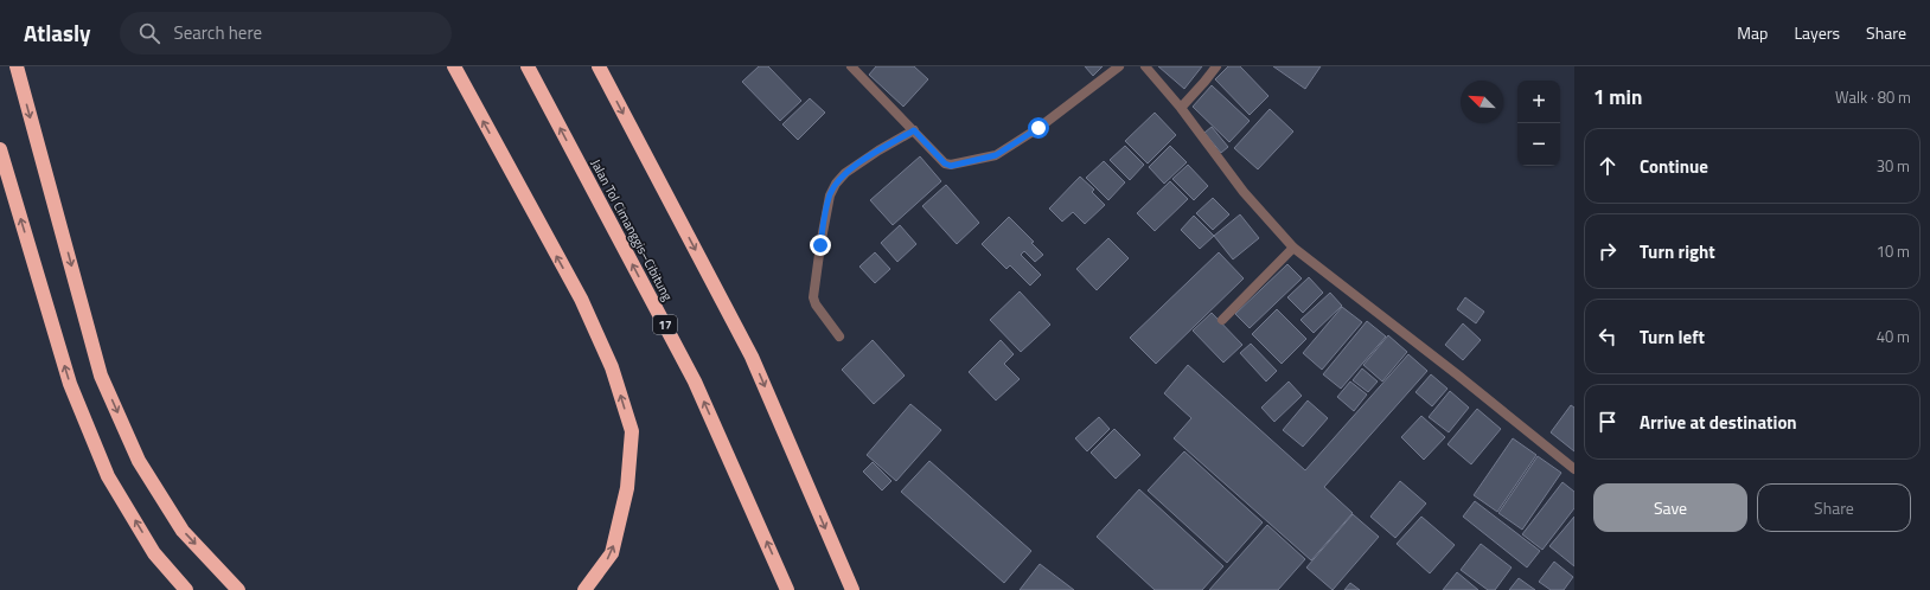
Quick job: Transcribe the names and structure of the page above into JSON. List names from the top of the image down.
{
  "streets": {
    "highway": ["Jalan Tol Cimanggis–Cibitung", "17"]
  },
  "north": "top left",
  "page": {
    "header": "Atlasly",
    "search": "Search here",
    "nav": ["Map", "Layers", "Share"],
    "heading": ["1 min", "Walk · 80 m"],
    "map_buttons": ["+", "−"],
    "list": [
      ["Continue", "30 m"],
      ["Turn right", "10 m"],
      ["Turn left", "40 m"],
      "Arrive at destination"
    ],
    "buttons": ["Save", "Share"]
  }
}
